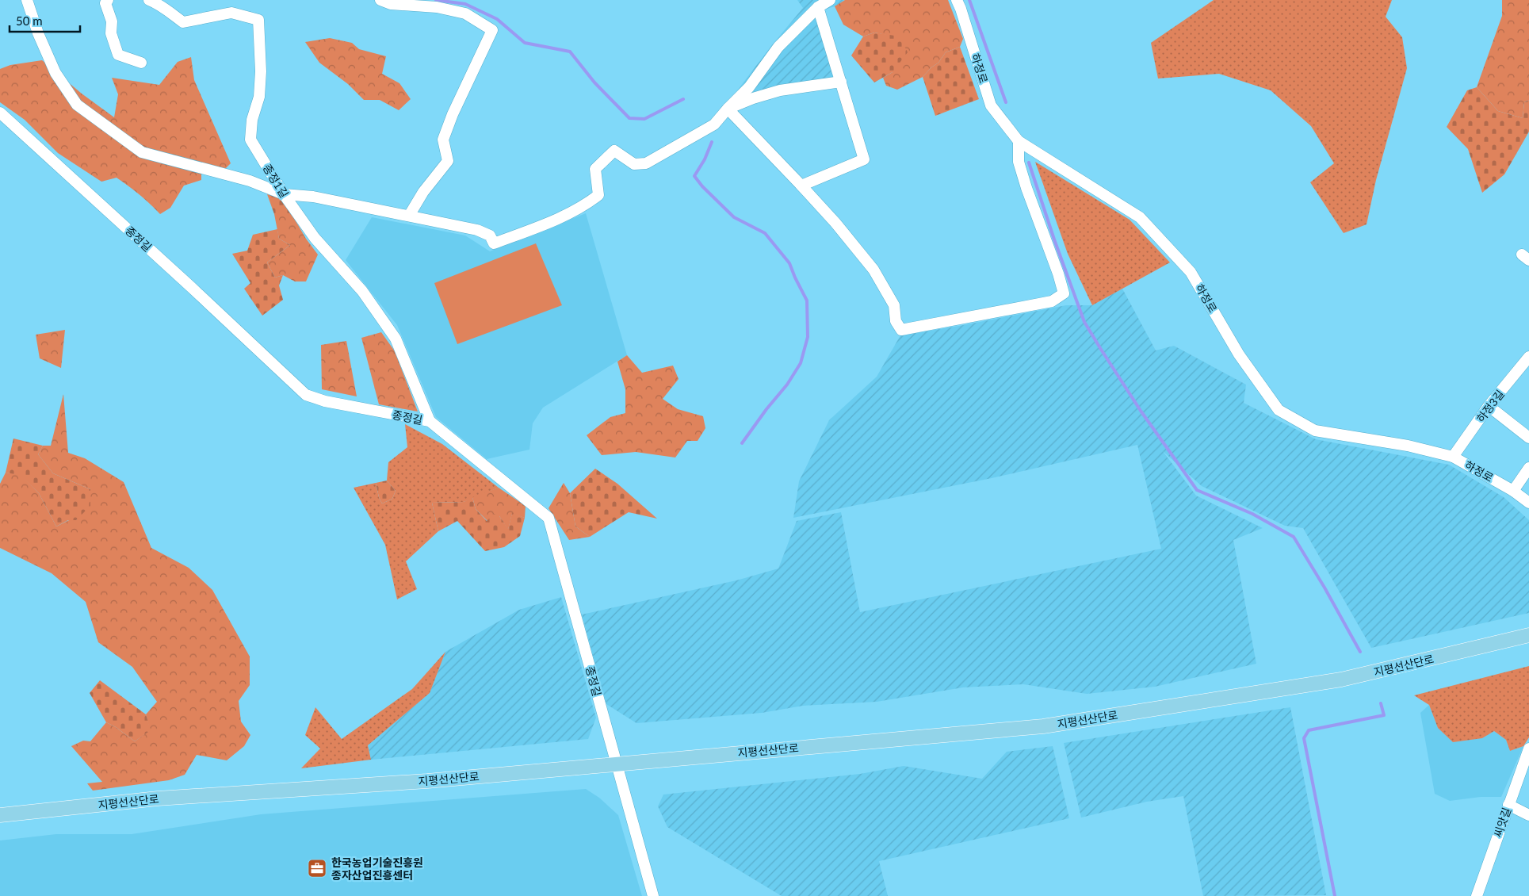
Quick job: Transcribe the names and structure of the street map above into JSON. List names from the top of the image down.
{
  "streets": {
    "main road": ["지평선산단로"],
    "street": [
      "하정로",
      "종정1길",
      "종정길",
      "하정3길",
      "씨앗길"
    ]
  },
  "crossings": [
    ["하정로", "하정3길"],
    ["종정1길", "종정길"],
    ["종정길", "지평선산단로"]
  ],
  "places": {
    "office": ["한국농업기술진흥원 종자산업진흥센터"]
  },
  "scale_bar": "50 m"
}
